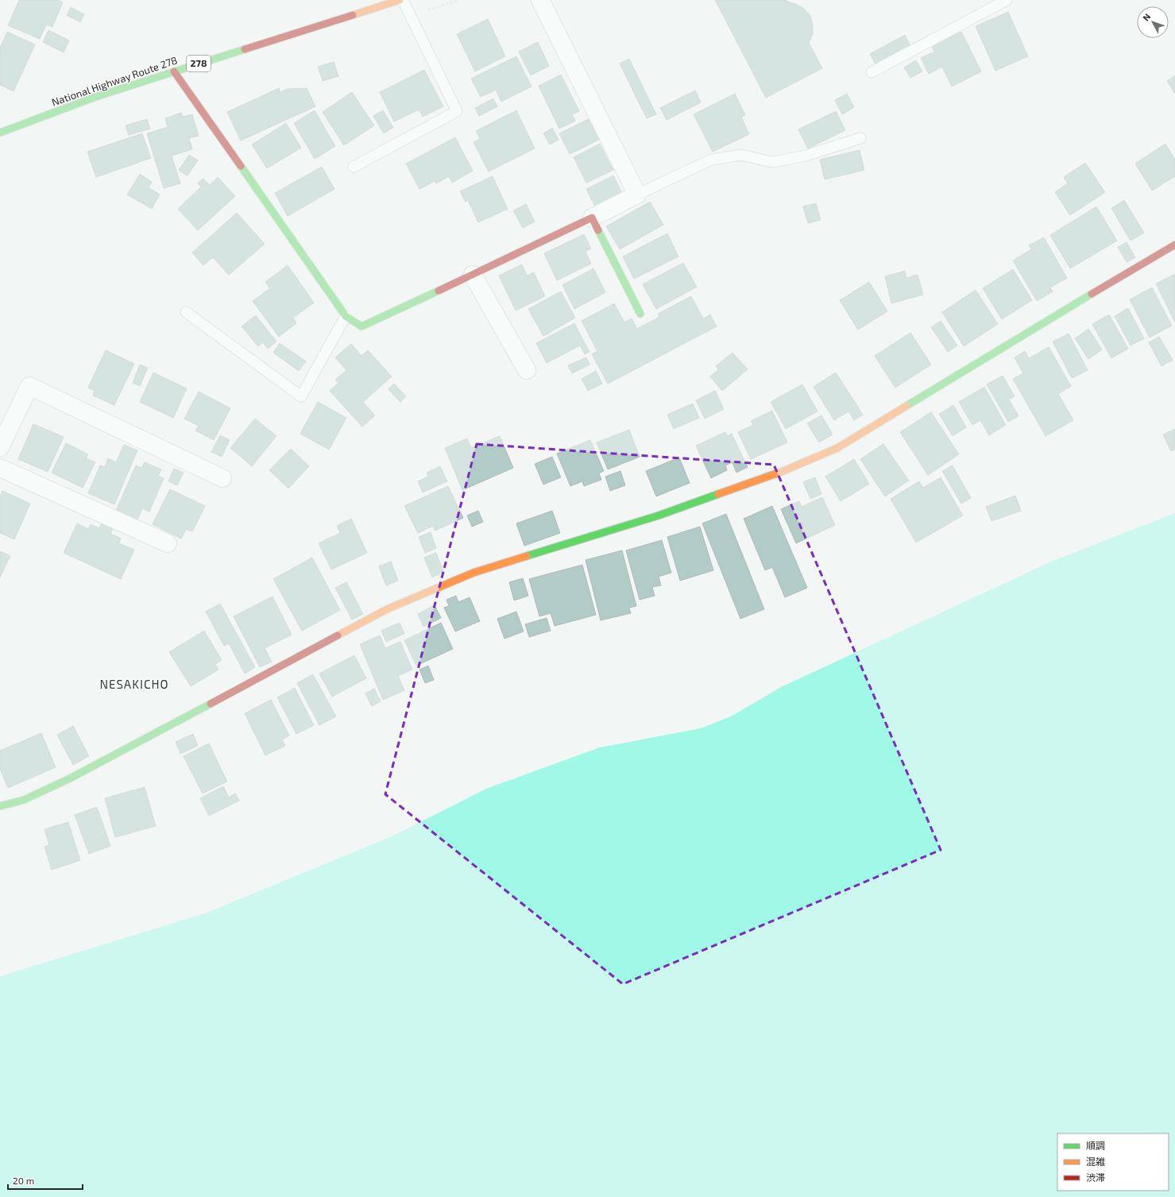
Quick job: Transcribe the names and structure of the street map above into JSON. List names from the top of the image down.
{
  "streets": {
    "main road": ["278", "National Highway Route 278"]
  },
  "districts": ["NESAKICHO"],
  "legend": ["順調", "混雑", "渋滞"],
  "scale_bar": "20 m",
  "north": "top left"
}
